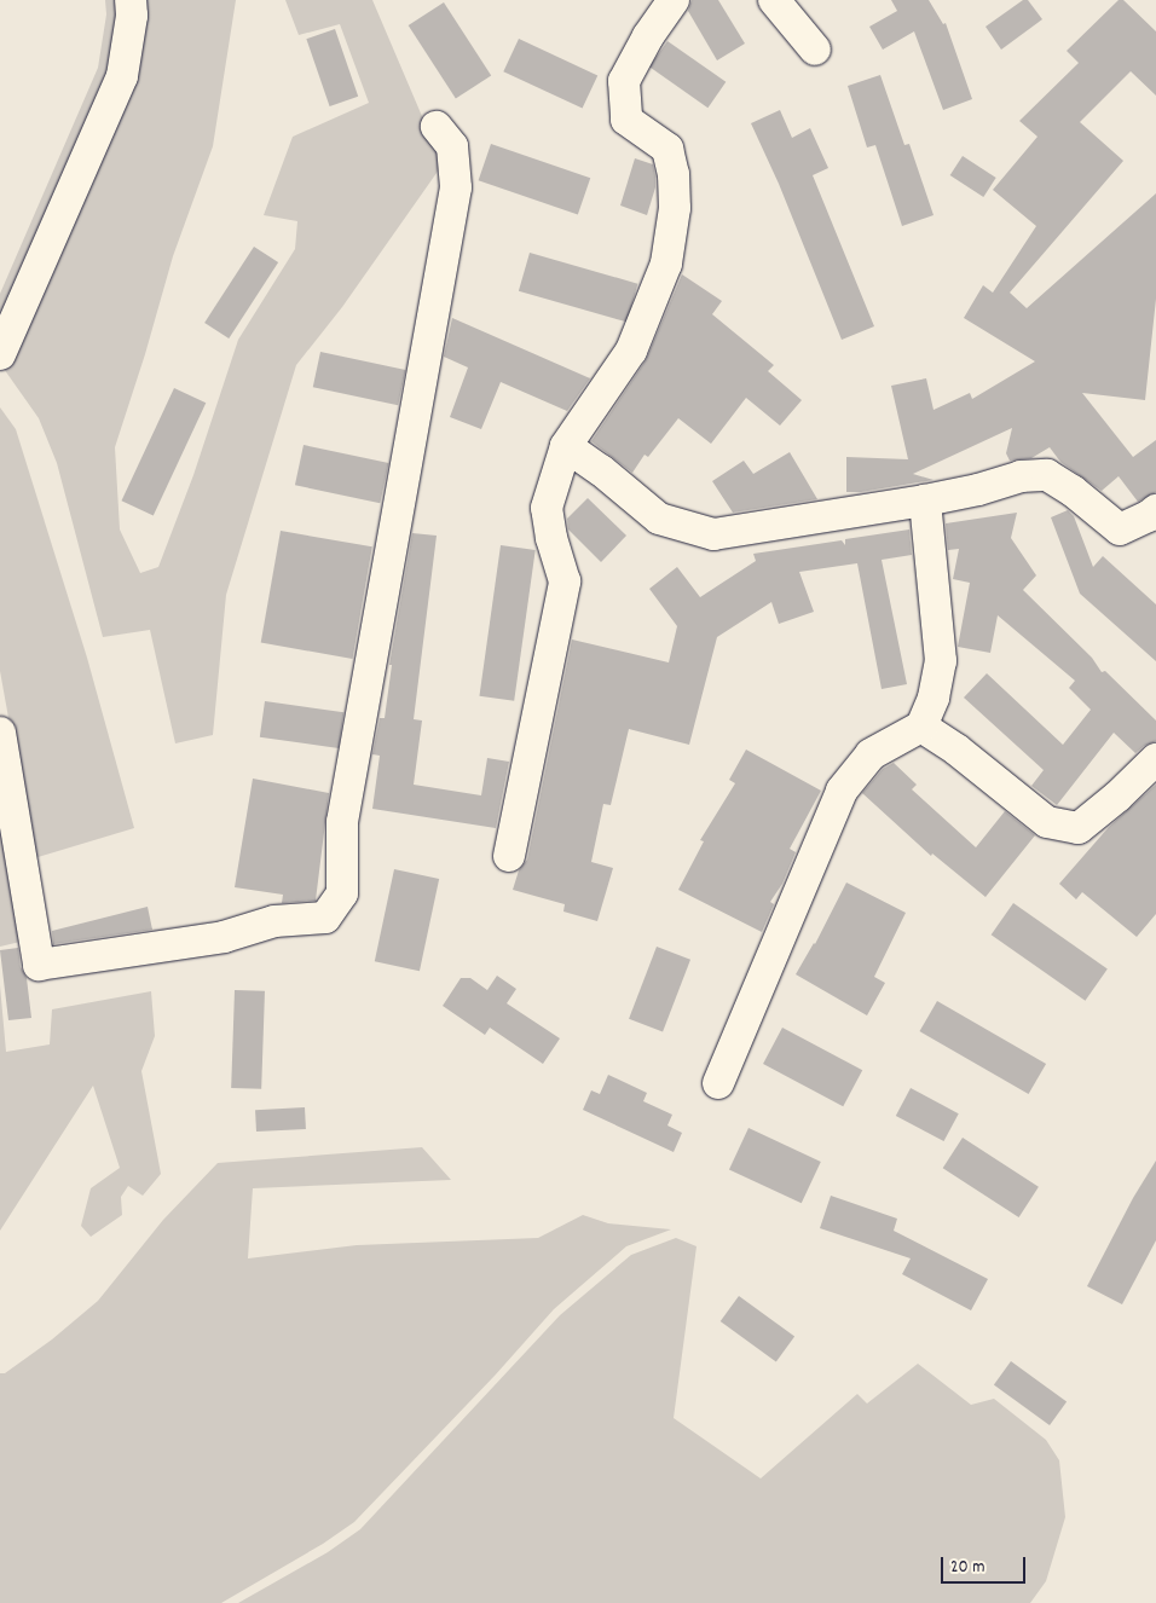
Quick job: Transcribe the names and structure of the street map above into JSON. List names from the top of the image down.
{
  "scale_bar": "20 m"
}
